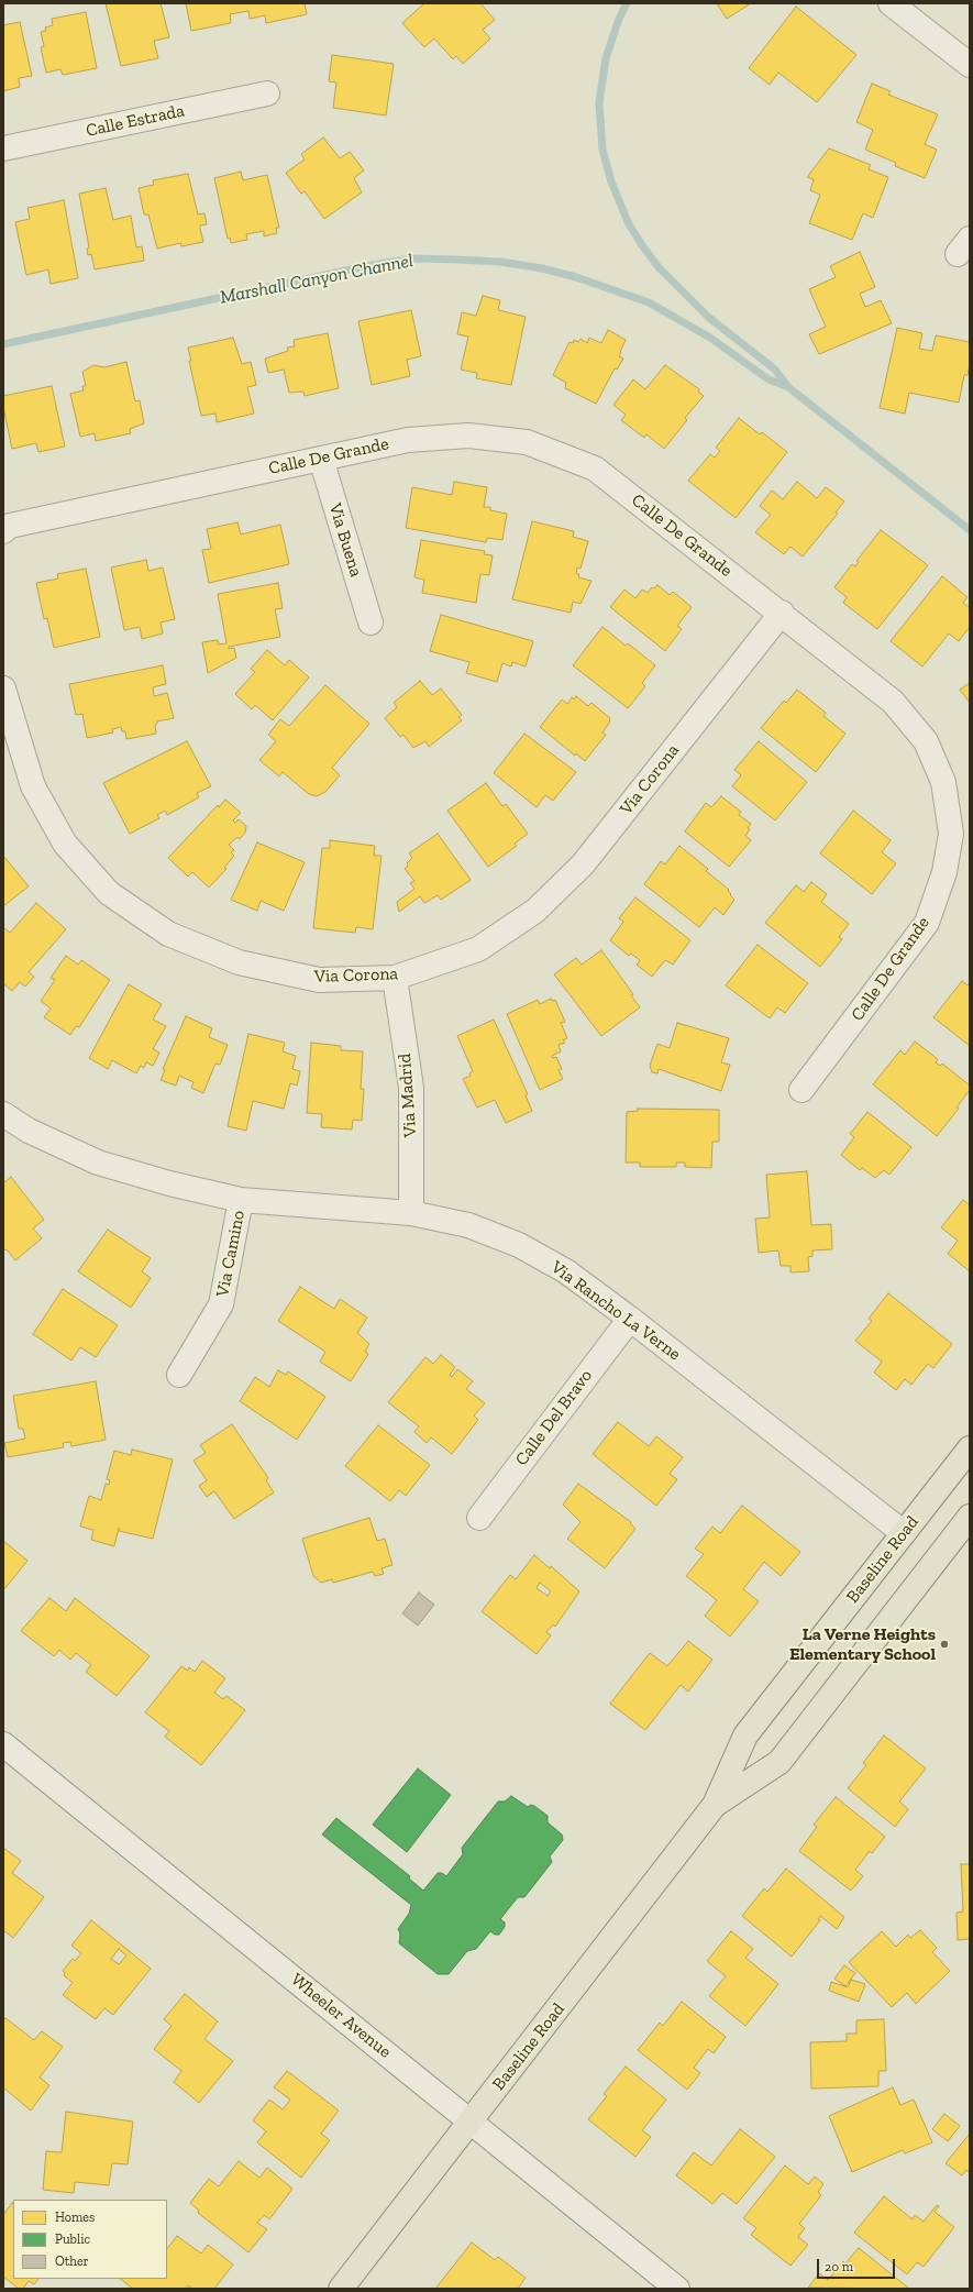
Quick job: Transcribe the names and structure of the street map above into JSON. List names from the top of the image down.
{
  "streets": {
    "main road": ["Baseline Road"],
    "street": [
      "Calle Estrada",
      "Calle De Grande",
      "Via Buena",
      "Via Corona",
      "Via Madrid",
      "Via Camino",
      "Via Rancho La Verne",
      "Calle Del Bravo",
      "Wheeler Avenue"
    ]
  },
  "crossings": [
    ["Calle De Grande", "Via Buena"],
    ["Calle De Grande", "Via Corona"],
    ["Via Corona", "Via Madrid"],
    ["Via Madrid", "Via Rancho La Verne"],
    ["Via Camino", "Via Rancho La Verne"],
    ["Via Rancho La Verne", "Calle Del Bravo"],
    ["Via Rancho La Verne", "Baseline Road"],
    ["Baseline Road", "Wheeler Avenue"]
  ],
  "water": ["Marshall Canyon Channel"],
  "places": ["La Verne Heights Elementary School"],
  "legend": ["Homes", "Public", "Other"],
  "scale_bar": "20 m"
}
